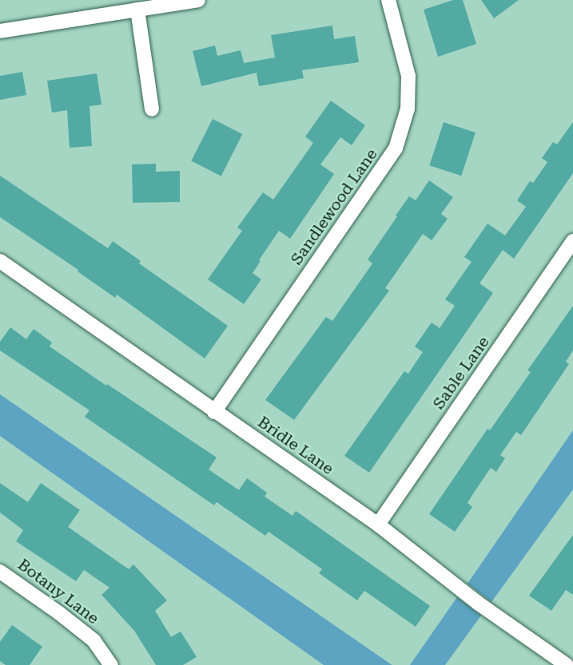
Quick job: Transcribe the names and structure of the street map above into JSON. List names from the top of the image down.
{
  "streets": {
    "street": [
      "Sandlewood Lane",
      "Sable Lane",
      "Bridle Lane",
      "Botany Lane"
    ]
  },
  "crossings": [
    ["Sandlewood Lane", "Bridle Lane"],
    ["Sable Lane", "Bridle Lane"]
  ]
}
